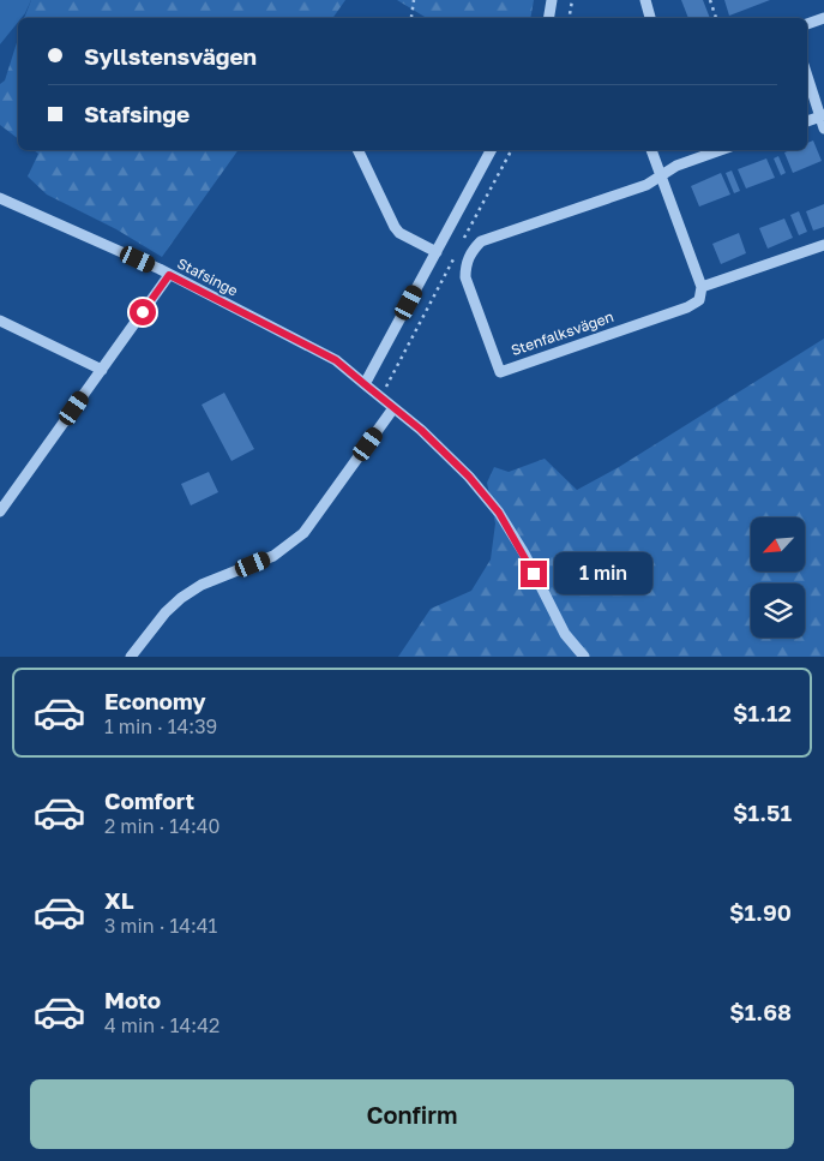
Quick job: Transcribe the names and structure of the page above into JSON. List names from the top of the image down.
{
  "streets": {
    "street": ["Stafsinge", "Stenfalksvägen"]
  },
  "north": "bottom left",
  "page": {
    "banner": ["Syllstensvägen", "Stafsinge"],
    "bubble": "1 min",
    "list": [
      {
        "name": "Economy",
        "note": "1 min · 14:39",
        "value": "$1.12"
      },
      {
        "name": "Comfort",
        "note": "2 min · 14:40",
        "value": "$1.51"
      },
      {
        "name": "XL",
        "note": "3 min · 14:41",
        "value": "$1.90"
      },
      {
        "name": "Moto",
        "note": "4 min · 14:42",
        "value": "$1.68"
      }
    ],
    "buttons": "Confirm"
  }
}
